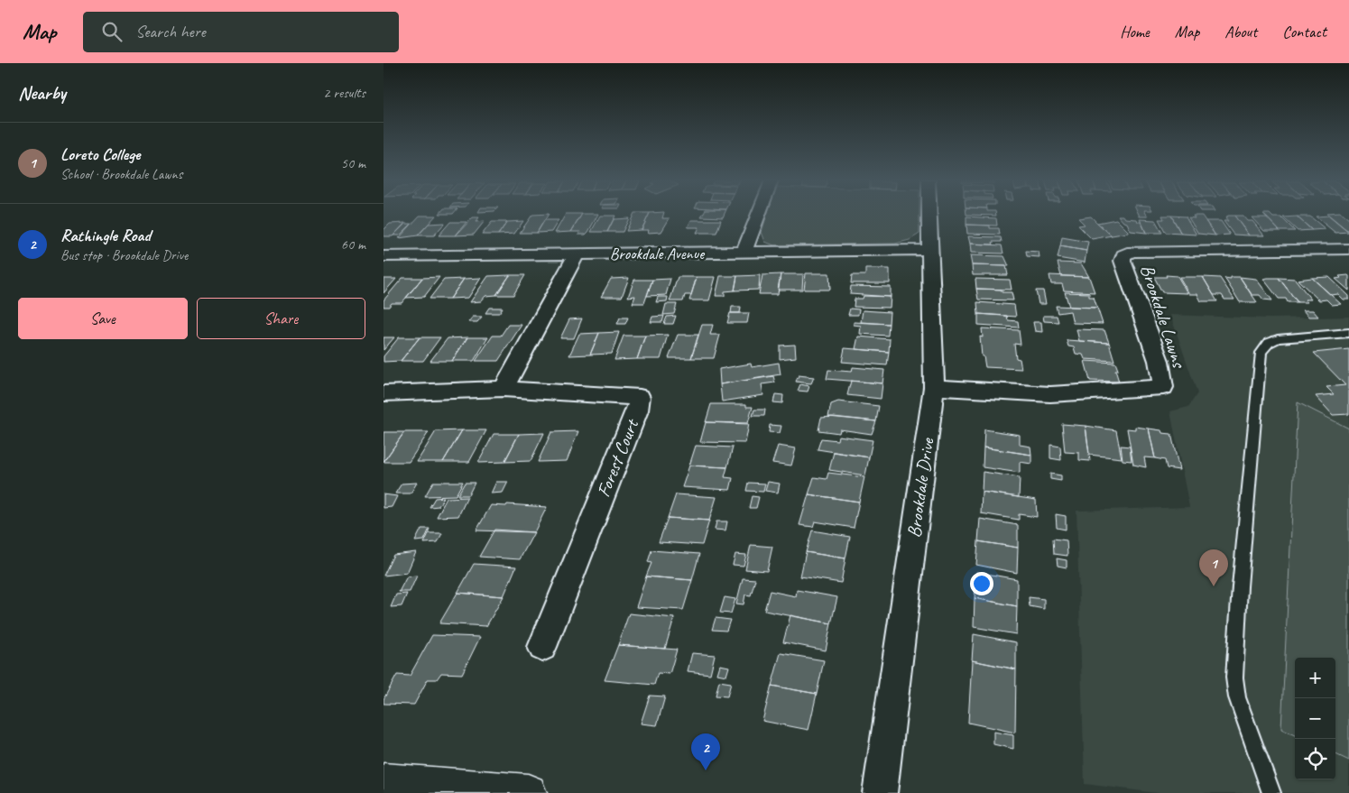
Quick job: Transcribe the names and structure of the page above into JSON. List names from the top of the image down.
{
  "streets": {
    "street": [
      "Brookdale Avenue",
      "Brookdale Lawns",
      "Forest Court",
      "Brookdale Drive"
    ]
  },
  "crossings": [
    ["Brookdale Avenue", "Brookdale Drive"],
    ["Brookdale Lawns", "Brookdale Drive"]
  ],
  "page": {
    "header": "Map",
    "search": "Search here",
    "nav": [
      "Home",
      "Map",
      "About",
      "Contact"
    ],
    "heading": ["Nearby", "2 results"],
    "list": [
      {
        "mark": "1",
        "name": "Loreto College",
        "note": "School · Brookdale Lawns",
        "value": "50 m"
      },
      {
        "mark": "2",
        "name": "Rathingle Road",
        "note": "Bus stop · Brookdale Drive",
        "value": "60 m"
      }
    ],
    "buttons": ["Save", "Share"],
    "pins": ["1", "2"],
    "map_buttons": ["+", "−"]
  }
}
